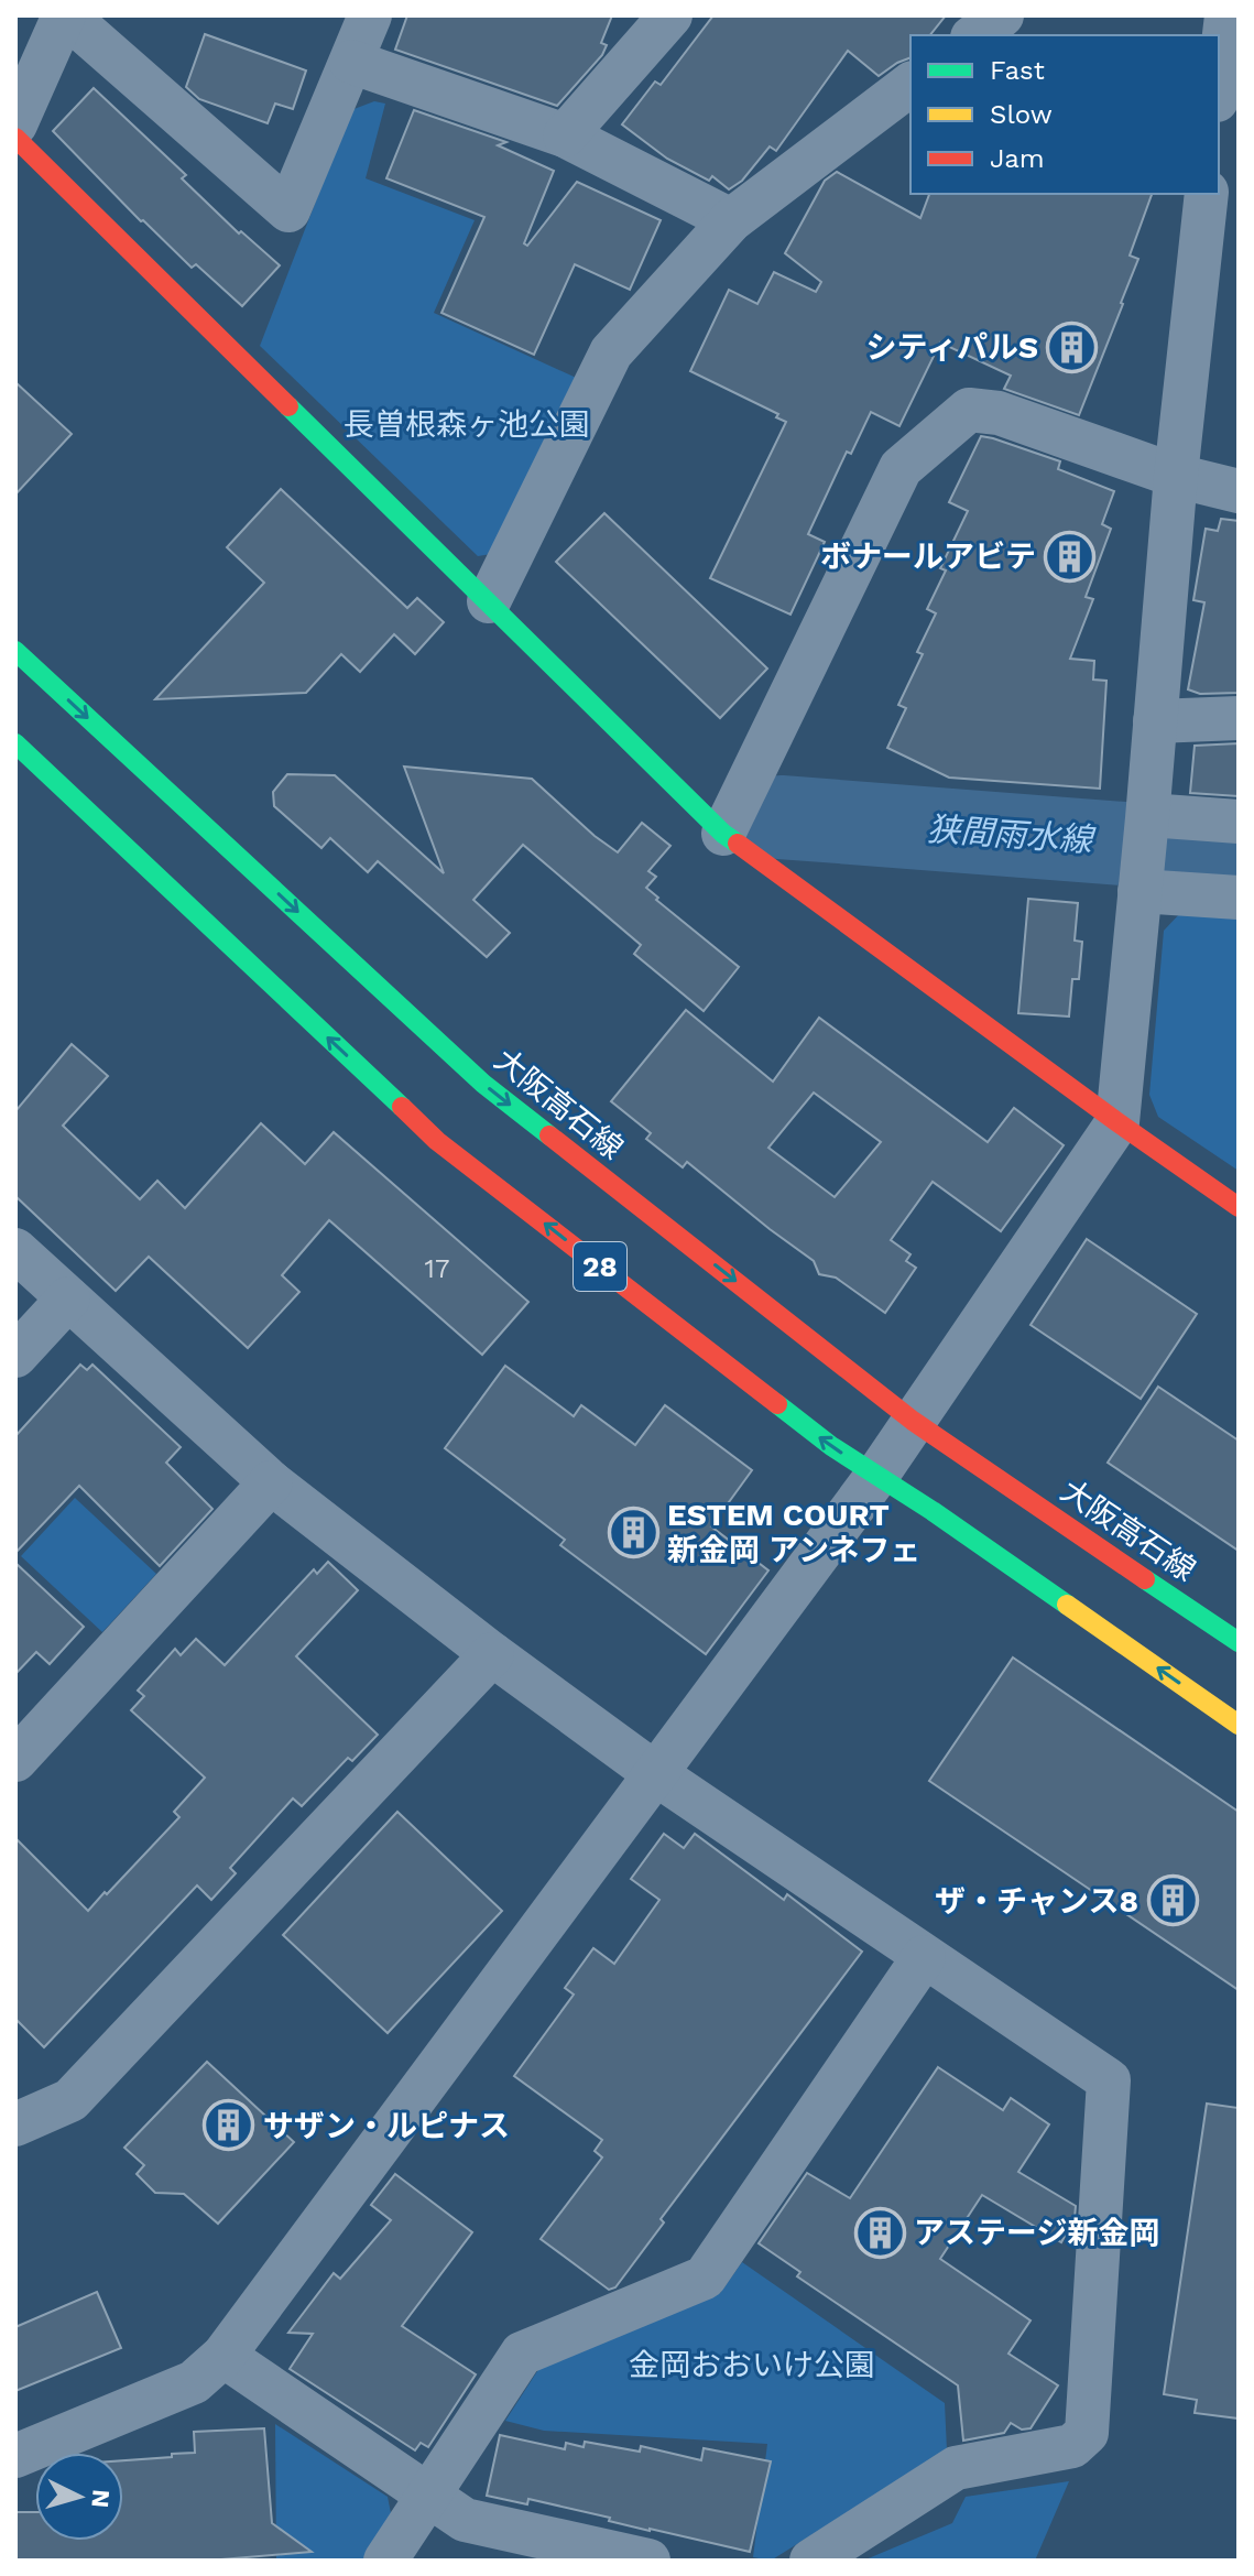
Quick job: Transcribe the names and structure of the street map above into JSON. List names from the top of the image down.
{
  "streets": {
    "main road": ["大阪高石線", "28"]
  },
  "water": ["狭間雨水線"],
  "parks": ["長曽根森ヶ池公園", "金岡おおいけ公園"],
  "places": {
    "building": [
      "シティパルS",
      "ボナールアビテ",
      "ESTEM COURT 新金岡 アンネフェ",
      "ザ・チャンス8",
      "サザン・ルピナス",
      "アステージ新金岡"
    ]
  },
  "house_numbers": ["17"],
  "legend": ["Fast", "Slow", "Jam"],
  "north": "right"
}
